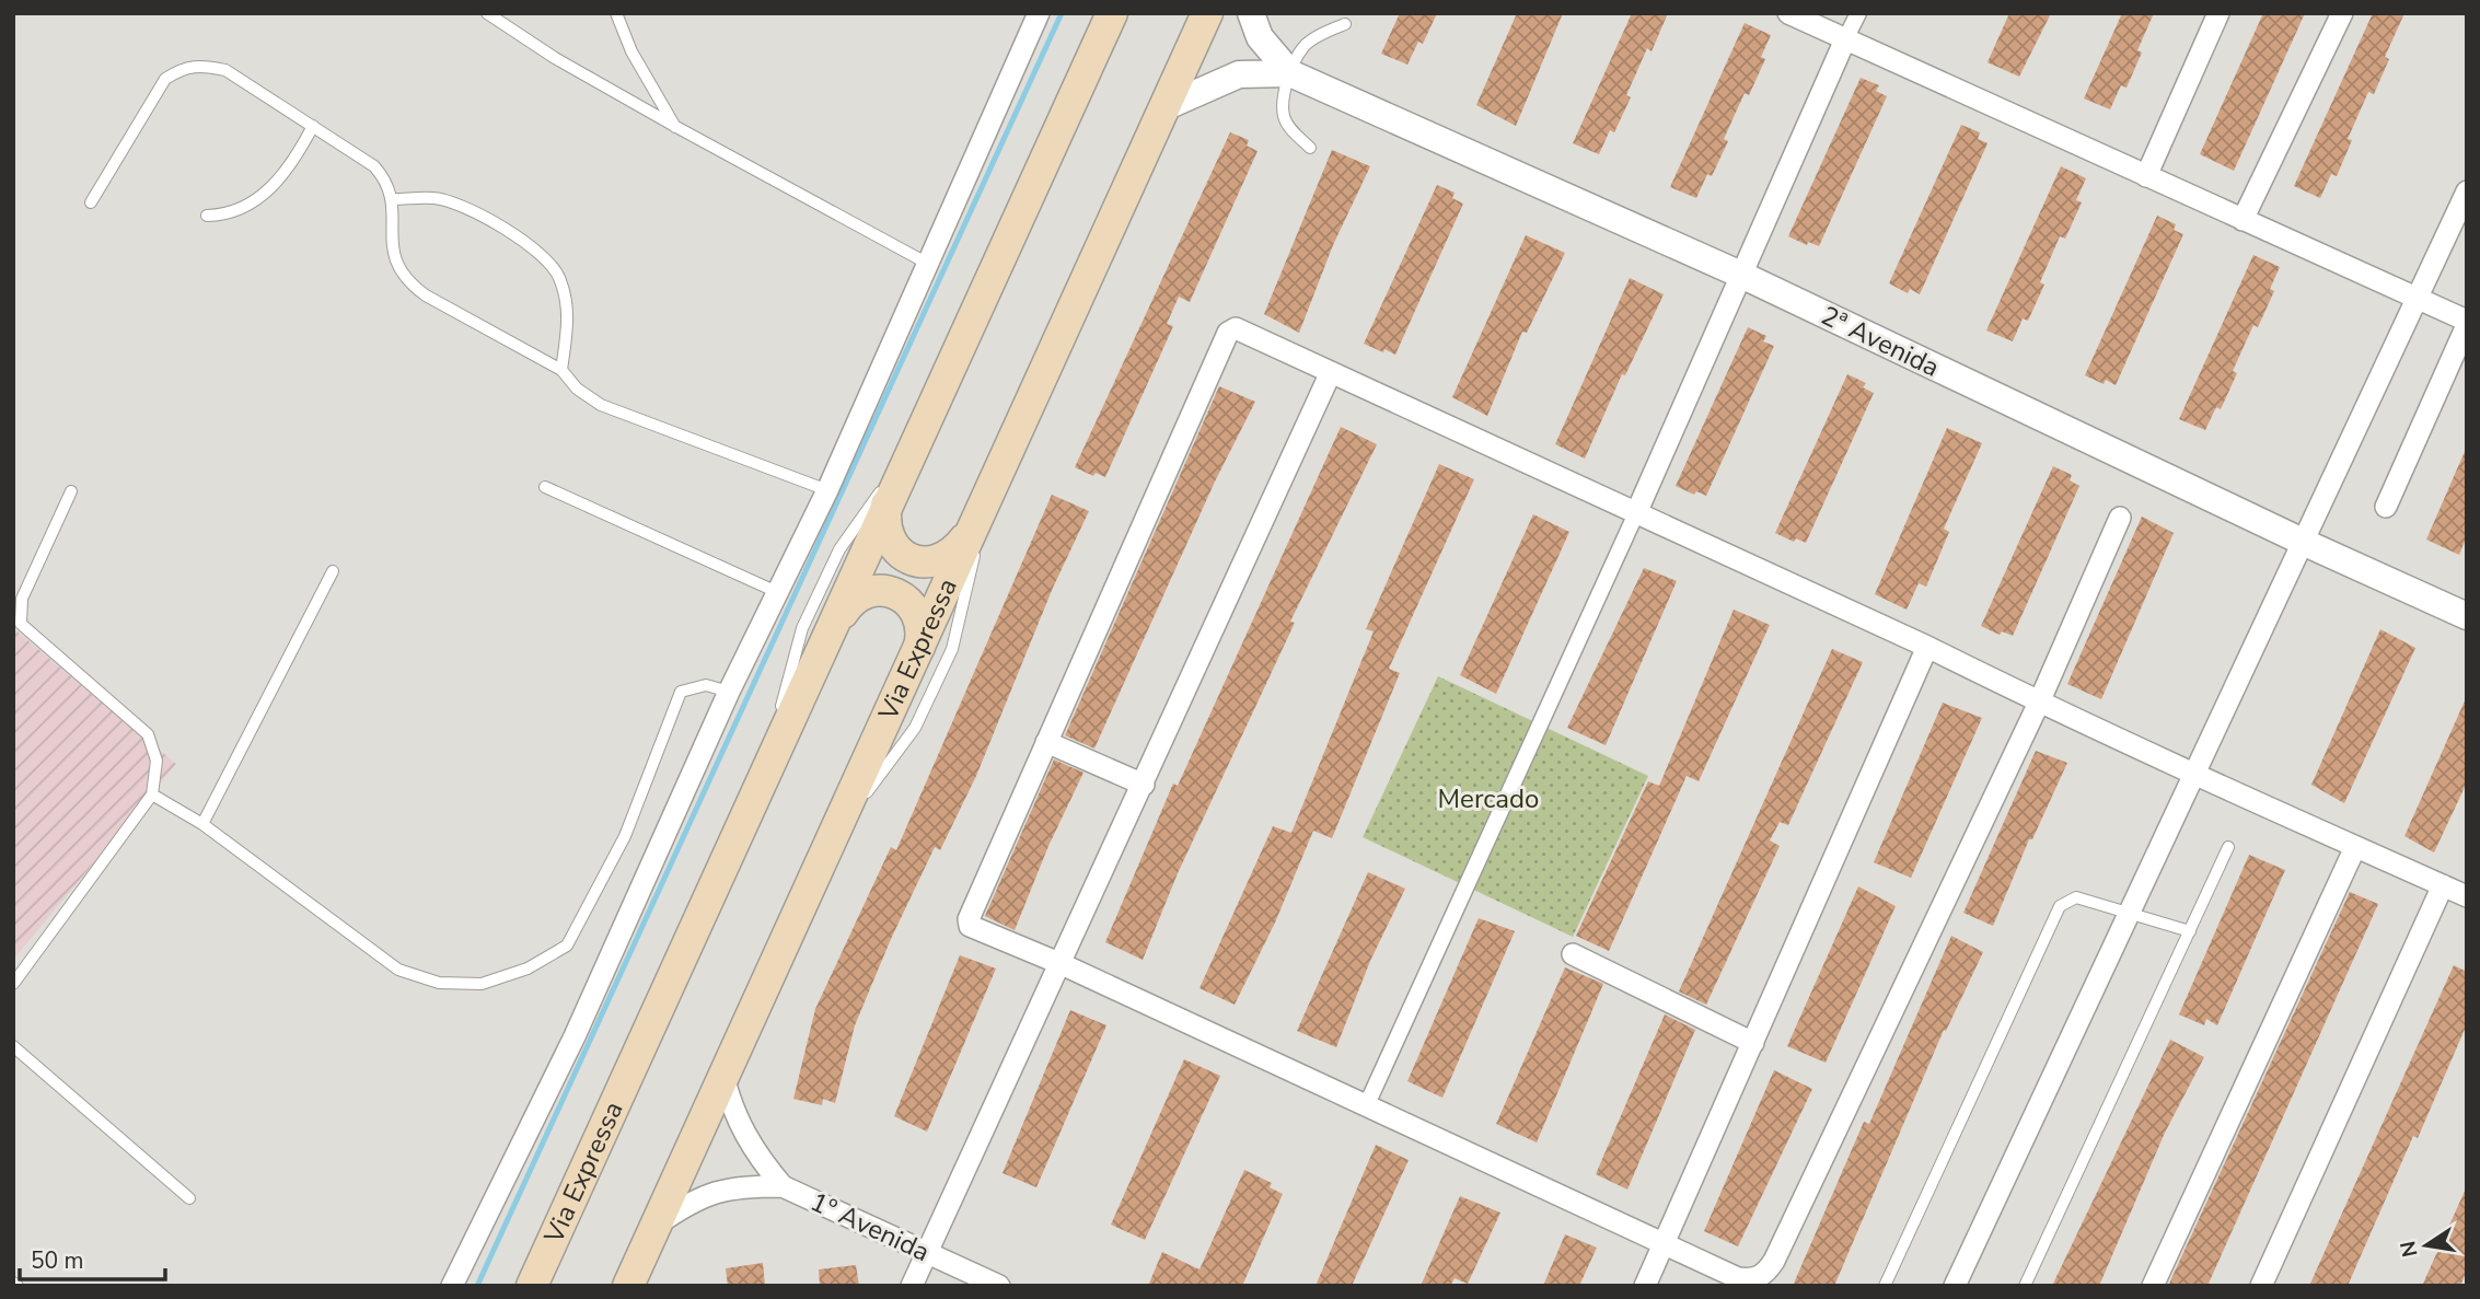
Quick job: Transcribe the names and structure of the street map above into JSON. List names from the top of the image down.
{
  "streets": {
    "main road": ["Via Expressa"],
    "street": ["2ª Avenida", "1º Avenida"]
  },
  "parks": ["Mercado"],
  "scale_bar": "50 m",
  "north": "left"
}
